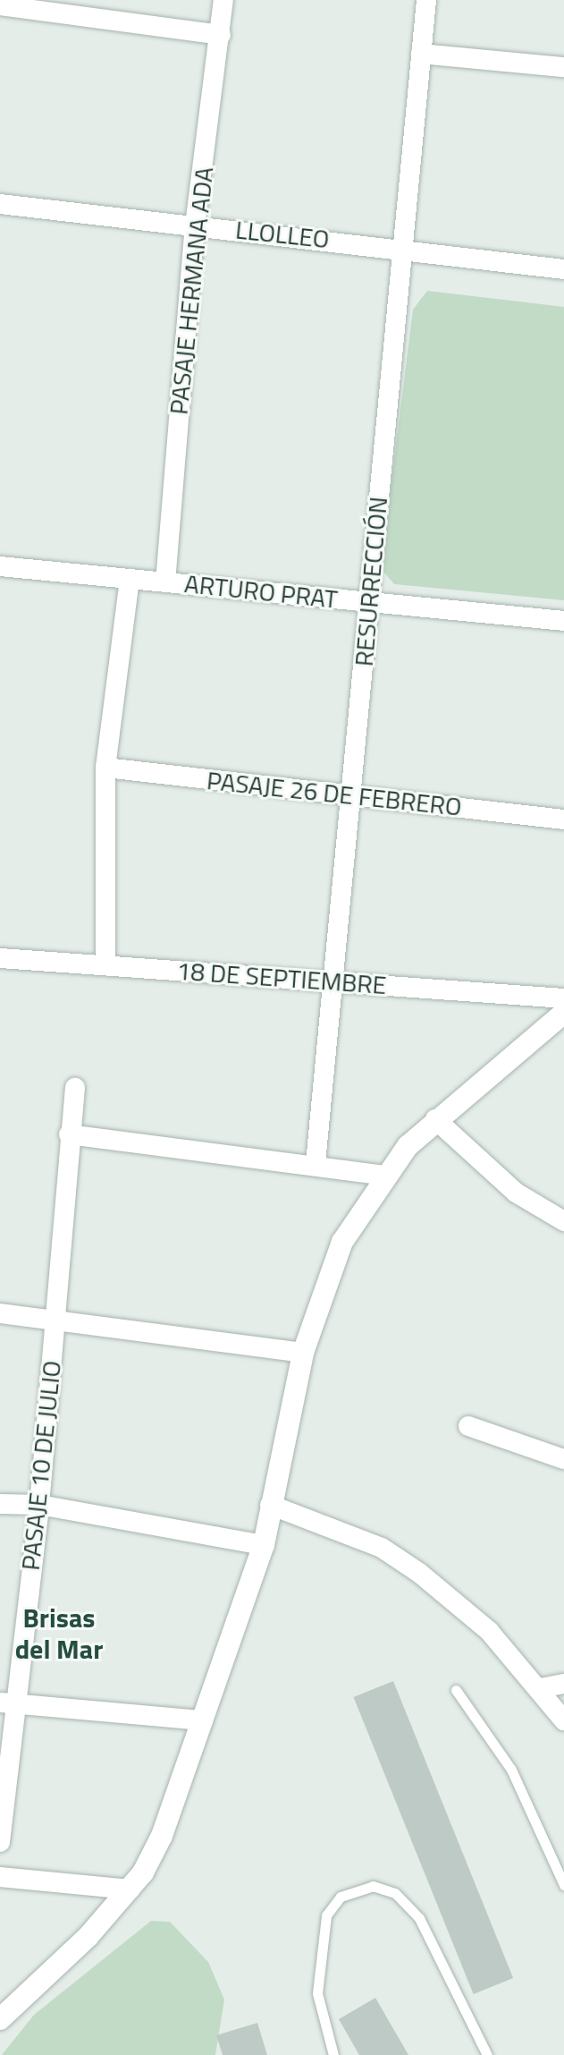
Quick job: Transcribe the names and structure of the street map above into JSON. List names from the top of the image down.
{
  "streets": {
    "street": [
      "LLOLLEO",
      "PASAJE HERMANA ADA",
      "RESURRECCIÓN",
      "ARTURO PRAT",
      "PASAJE 26 DE FEBRERO",
      "18 DE SEPTIEMBRE",
      "PASAJE 10 DE JULIO"
    ]
  },
  "crossings": [
    ["LLOLLEO", "PASAJE HERMANA ADA"],
    ["LLOLLEO", "RESURRECCIÓN"],
    ["PASAJE HERMANA ADA", "ARTURO PRAT"],
    ["RESURRECCIÓN", "ARTURO PRAT"],
    ["RESURRECCIÓN", "PASAJE 26 DE FEBRERO"],
    ["RESURRECCIÓN", "18 DE SEPTIEMBRE"]
  ],
  "districts": ["Brisas del Mar"]
}
